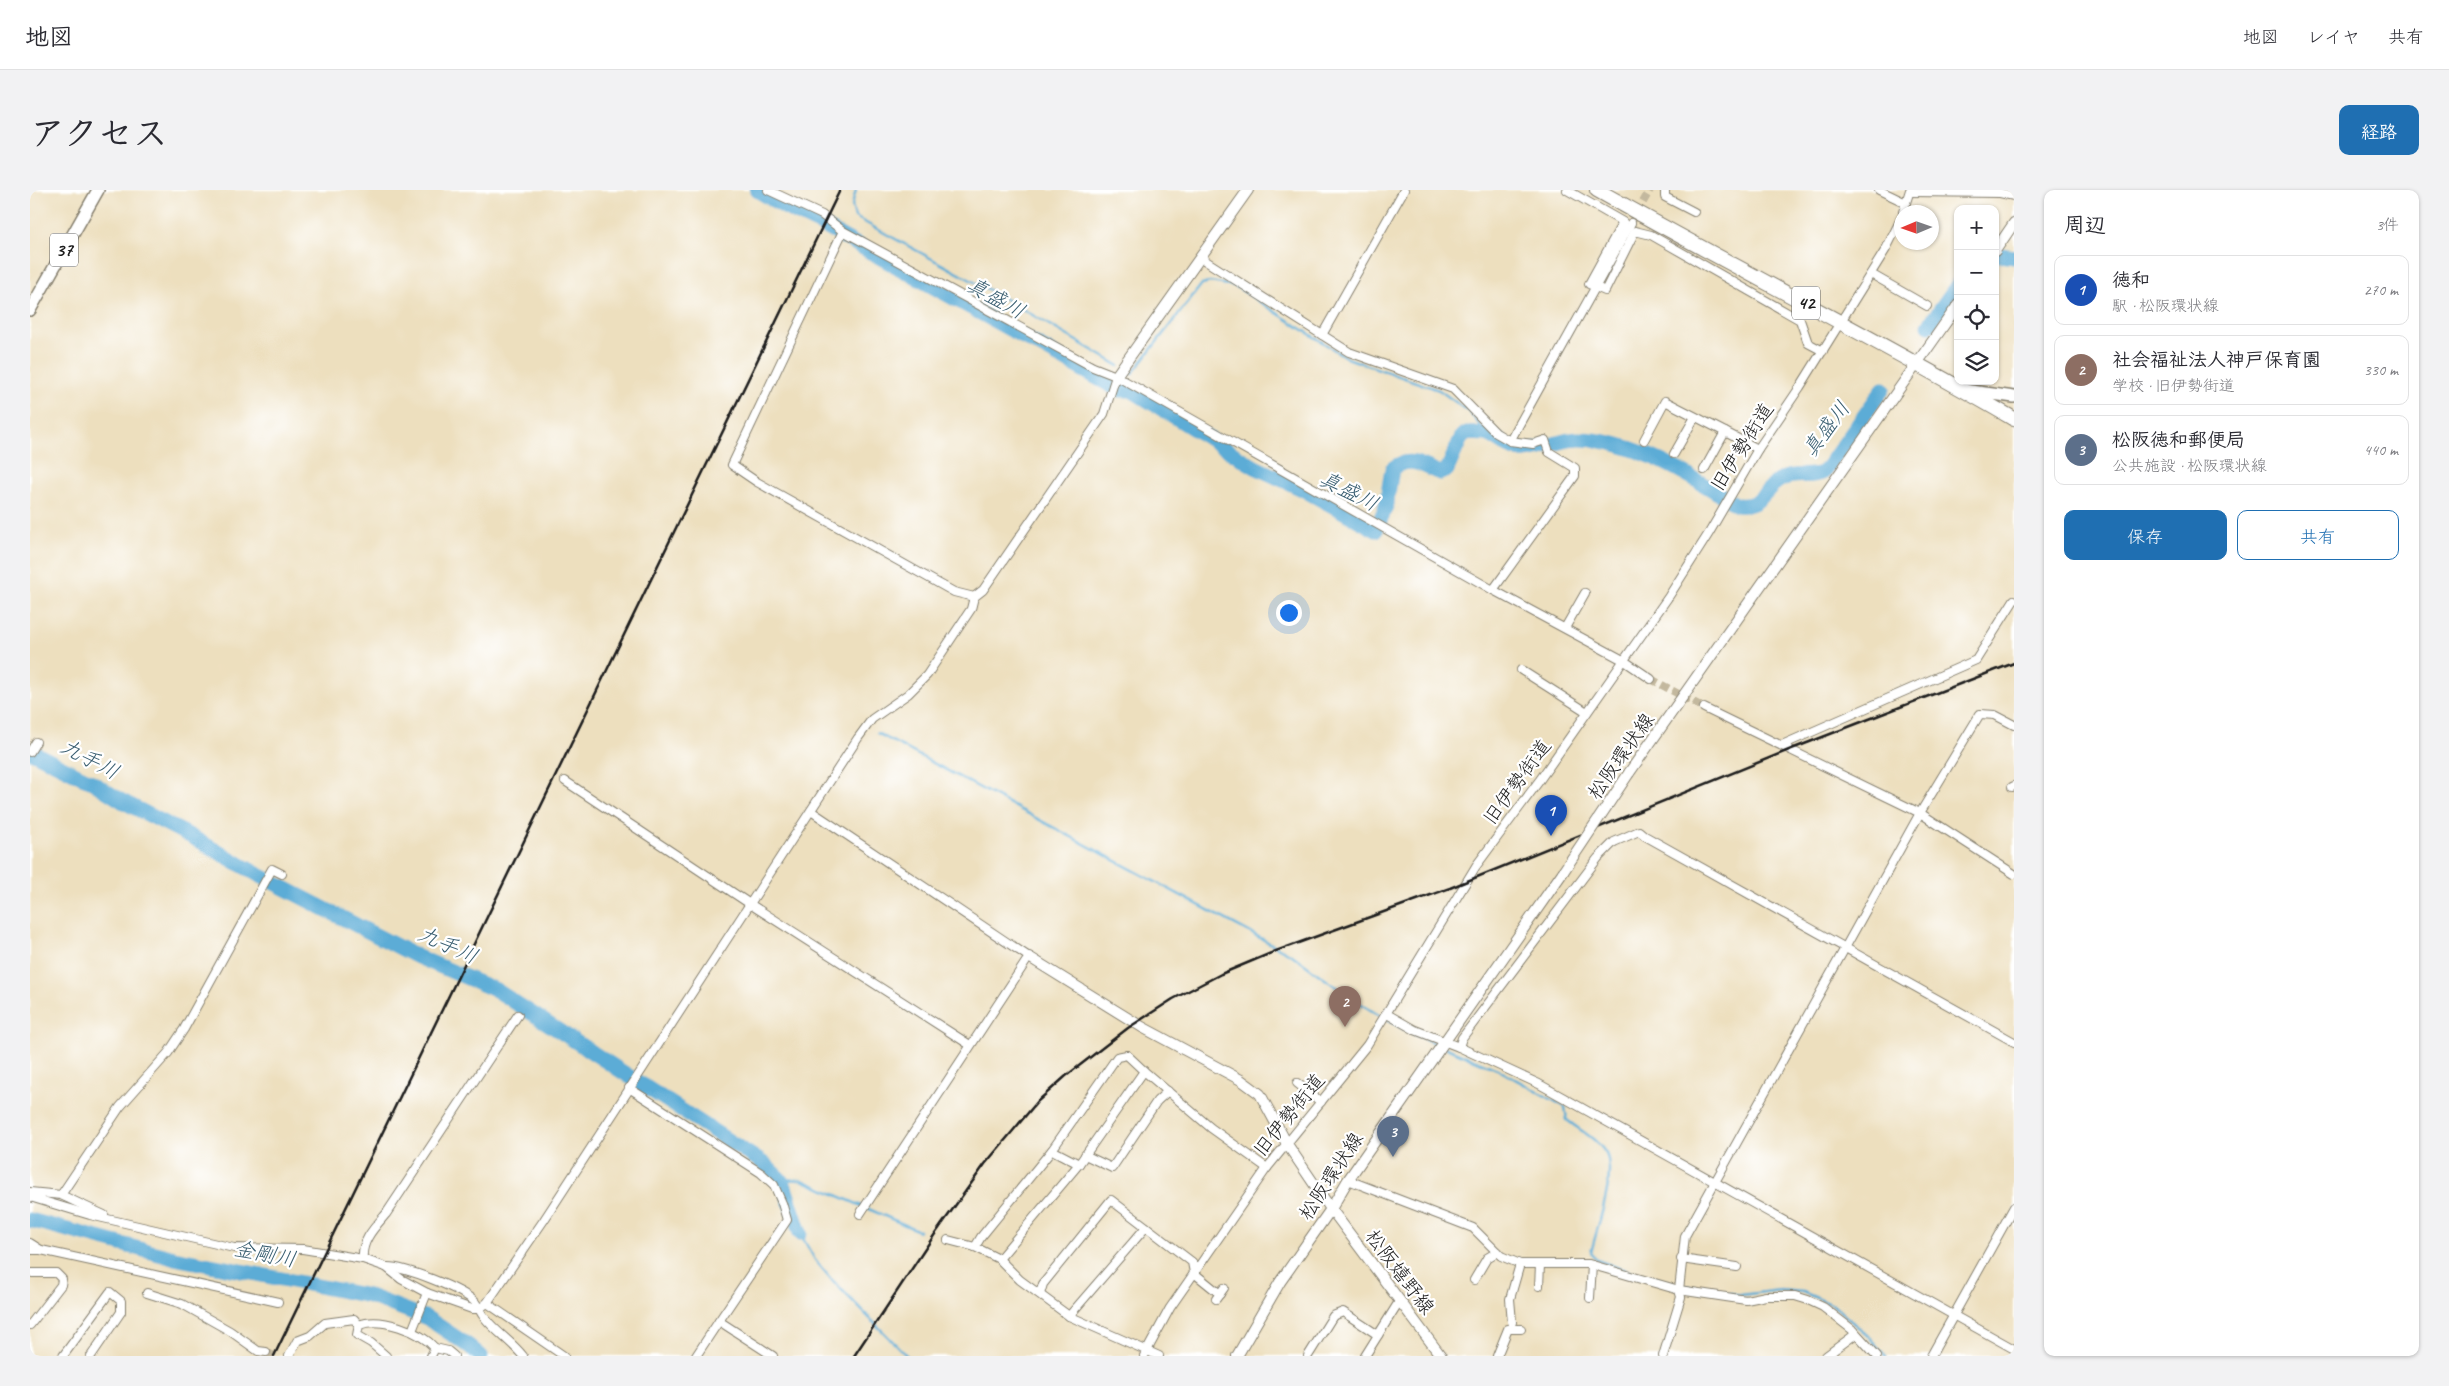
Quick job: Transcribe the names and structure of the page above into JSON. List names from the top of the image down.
{
  "streets": {
    "highway": ["42"],
    "main road": ["37", "松阪環状線", "松阪嬉野線"],
    "street": ["旧伊勢街道"]
  },
  "crossings": [
    ["42", "旧伊勢街道"],
    ["42", "松阪環状線"],
    ["旧伊勢街道", "松阪嬉野線"],
    ["松阪環状線", "松阪嬉野線"]
  ],
  "water": ["真盛川", "九手川", "金剛川"],
  "north": "left",
  "page": {
    "header": "地図",
    "nav": ["地図", "レイヤ", "共有"],
    "title": "アクセス",
    "buttons": [
      "経路",
      ["保存", "共有"]
    ],
    "heading": ["周辺", "3件"],
    "map_buttons": ["+", "−"],
    "list": [
      {
        "mark": "1",
        "name": "徳和",
        "note": "駅 · 松阪環状線",
        "value": "270 m"
      },
      {
        "mark": "2",
        "name": "社会福祉法人神戸保育園",
        "note": "学校 · 旧伊勢街道",
        "value": "330 m"
      },
      {
        "mark": "3",
        "name": "松阪徳和郵便局",
        "note": "公共施設 · 松阪環状線",
        "value": "440 m"
      }
    ],
    "pins": ["1", "2", "3"]
  }
}
